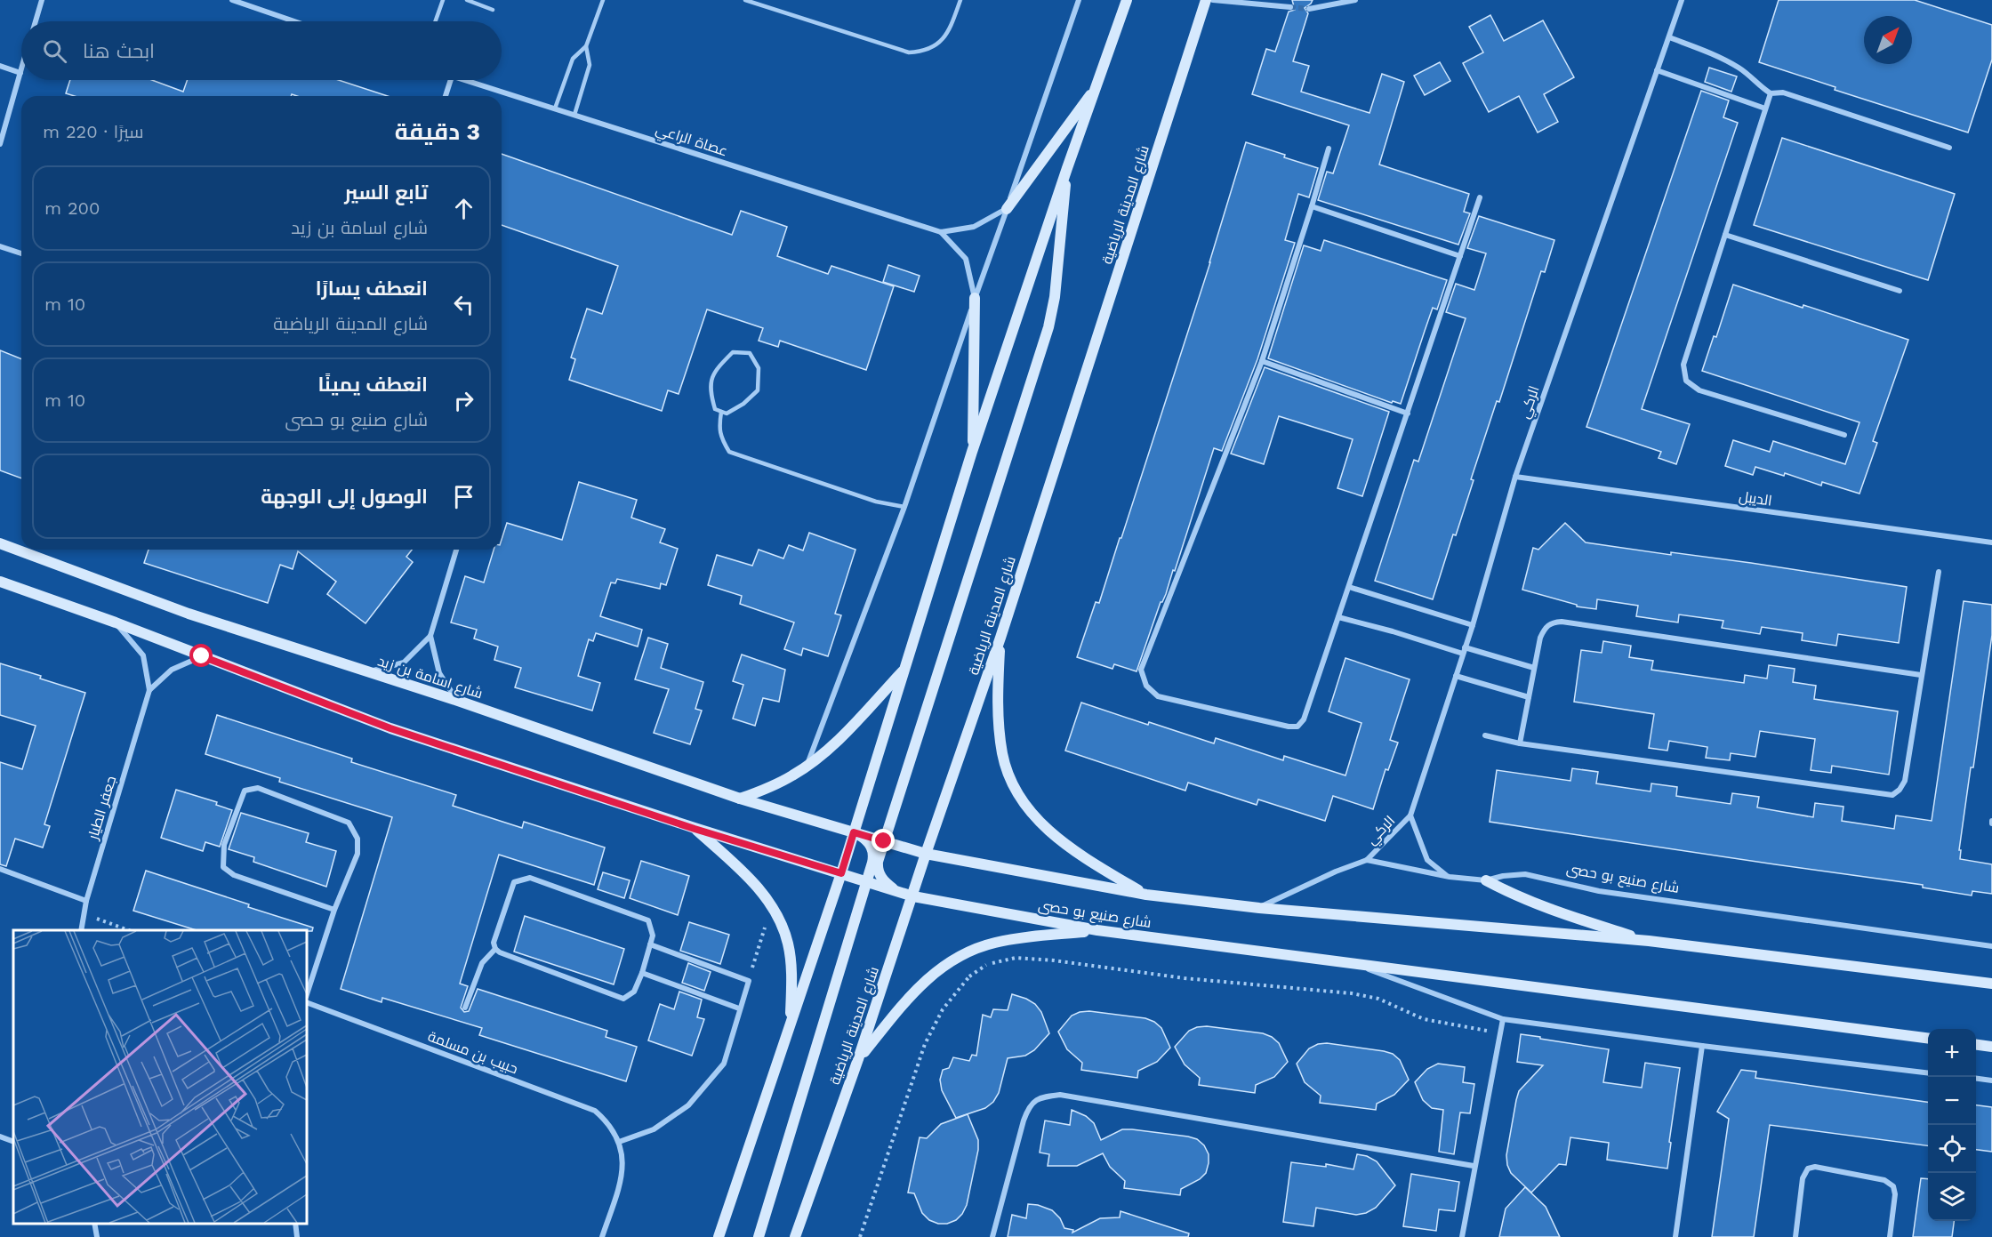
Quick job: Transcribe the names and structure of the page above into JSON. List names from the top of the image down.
{
  "streets": {
    "main road": ["شارع المدينة الرياضية", "شارع اسامة بن زيد", "شارع صنيع بو حصى"],
    "street": [
      "عصاة الراعي",
      "الركي",
      "الديبل",
      "جعفر الطيار",
      "حبيب بن مسلمة"
    ]
  },
  "crossings": [
    ["شارع المدينة الرياضية", "شارع صنيع بو حصى"],
    ["الركي", "الديبل"],
    ["الركي", "شارع صنيع بو حصى"],
    ["شارع اسامة بن زيد", "شارع صنيع بو حصى"]
  ],
  "north": "top right",
  "page": {
    "search": "ابحث هنا",
    "heading": ["3 دقيقة", "سيرًا · 220 m"],
    "list": [
      ["تابع السير", "شارع اسامة بن زيد", "200 m"],
      ["انعطف يسارًا", "شارع المدينة الرياضية", "10 m"],
      ["انعطف يمينًا", "شارع صنيع بو حصى", "10 m"],
      "الوصول إلى الوجهة"
    ],
    "map_buttons": ["+", "−"]
  }
}
